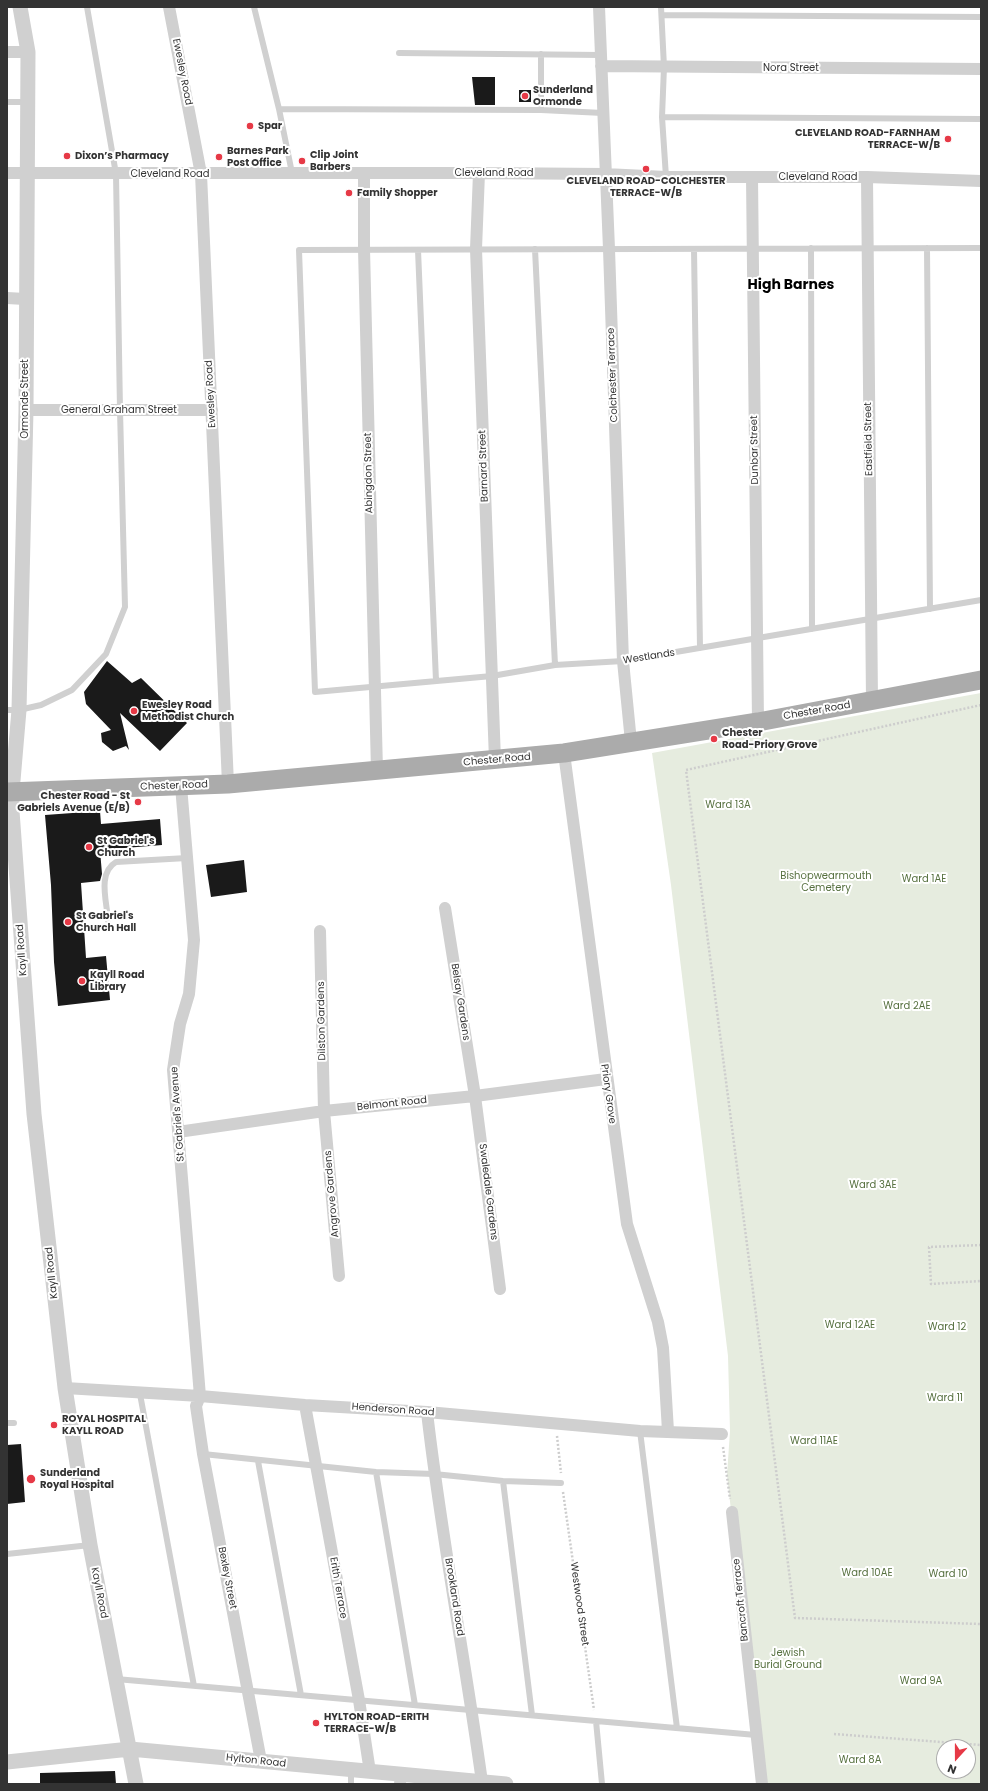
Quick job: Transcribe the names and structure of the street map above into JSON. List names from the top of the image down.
{
  "streets": {
    "main road": ["Chester Road"],
    "street": [
      "Nora Street",
      "Ewesley Road",
      "Cleveland Road",
      "Colchester Terrace",
      "Ormonde Street",
      "General Graham Street",
      "Eastfield Street",
      "Dunbar Street",
      "Barnard Street",
      "Abingdon Street",
      "Kayll Road",
      "Belsay Gardens",
      "Dilston Gardens",
      "Priory Grove",
      "Belmont Road",
      "St Gabriel's Avenue",
      "Swaledale Gardens",
      "Angrove Gardens",
      "Henderson Road",
      "Bexley Street",
      "Erith Terrace",
      "Brookland Road",
      "Bancroft Terrace",
      "Hylton Road"
    ],
    "lane": ["Westlands"],
    "path": ["Westwood Street"]
  },
  "crossings": [
    ["Nora Street", "Colchester Terrace"],
    ["Ewesley Road", "Cleveland Road"],
    ["Ewesley Road", "General Graham Street"],
    ["Ewesley Road", "Chester Road"],
    ["Cleveland Road", "Colchester Terrace"],
    ["Cleveland Road", "Ormonde Street"],
    ["Cleveland Road", "Eastfield Street"],
    ["Cleveland Road", "Dunbar Street"],
    ["Cleveland Road", "Barnard Street"],
    ["Cleveland Road", "Abingdon Street"],
    ["Colchester Terrace", "Westlands"],
    ["Colchester Terrace", "Chester Road"],
    ["Ormonde Street", "General Graham Street"],
    ["Ormonde Street", "Chester Road"],
    ["Ormonde Street", "Kayll Road"],
    ["Eastfield Street", "Westlands"],
    ["Eastfield Street", "Chester Road"],
    ["Dunbar Street", "Westlands"],
    ["Dunbar Street", "Chester Road"],
    ["Barnard Street", "Westlands"],
    ["Barnard Street", "Chester Road"],
    ["Abingdon Street", "Westlands"],
    ["Abingdon Street", "Chester Road"],
    ["Chester Road", "Kayll Road"],
    ["Chester Road", "Priory Grove"],
    ["Chester Road", "St Gabriel's Avenue"],
    ["Kayll Road", "Henderson Road"],
    ["Kayll Road", "Hylton Road"],
    ["Belsay Gardens", "Belmont Road"],
    ["Belsay Gardens", "Swaledale Gardens"],
    ["Dilston Gardens", "Belmont Road"],
    ["Dilston Gardens", "Angrove Gardens"],
    ["Priory Grove", "Belmont Road"],
    ["Priory Grove", "Henderson Road"],
    ["Belmont Road", "St Gabriel's Avenue"],
    ["Belmont Road", "Swaledale Gardens"],
    ["Belmont Road", "Angrove Gardens"],
    ["St Gabriel's Avenue", "Henderson Road"],
    ["St Gabriel's Avenue", "Bexley Street"],
    ["Henderson Road", "Bexley Street"],
    ["Henderson Road", "Erith Terrace"],
    ["Henderson Road", "Brookland Road"],
    ["Henderson Road", "Westwood Street"],
    ["Bexley Street", "Hylton Road"],
    ["Erith Terrace", "Hylton Road"],
    ["Brookland Road", "Hylton Road"]
  ],
  "districts": ["High Barnes"],
  "parks": [
    "Ward 13A",
    "Bishopwearmouth Cemetery",
    "Ward 1AE",
    "Ward 2AE",
    "Ward 3AE",
    "Ward 12AE",
    "Ward 12",
    "Ward 11",
    "Ward 11AE",
    "Ward 10AE",
    "Ward 10",
    "Jewish Burial Ground",
    "Ward 9A",
    "Ward 8A"
  ],
  "places": [
    "Sunderland Ormonde",
    "Spar",
    "CLEVELAND ROAD-FARNHAM TERRACE-W/B",
    "Dixon’s Pharmacy",
    "Barnes Park Post Office",
    "Clip Joint Barbers",
    "CLEVELAND ROAD-COLCHESTER TERRACE-W/B",
    "Family Shopper",
    "Ewesley Road Methodist Church",
    "Chester Road-Priory Grove",
    "Chester Road - St Gabriels Avenue (E/B)",
    "St Gabriel's Church",
    "St Gabriel's Church Hall",
    "Kayll Road Library",
    "ROYAL HOSPITAL KAYLL ROAD",
    "Sunderland Royal Hospital",
    "HYLTON ROAD-ERITH TERRACE-W/B"
  ],
  "north": "bottom"
}
